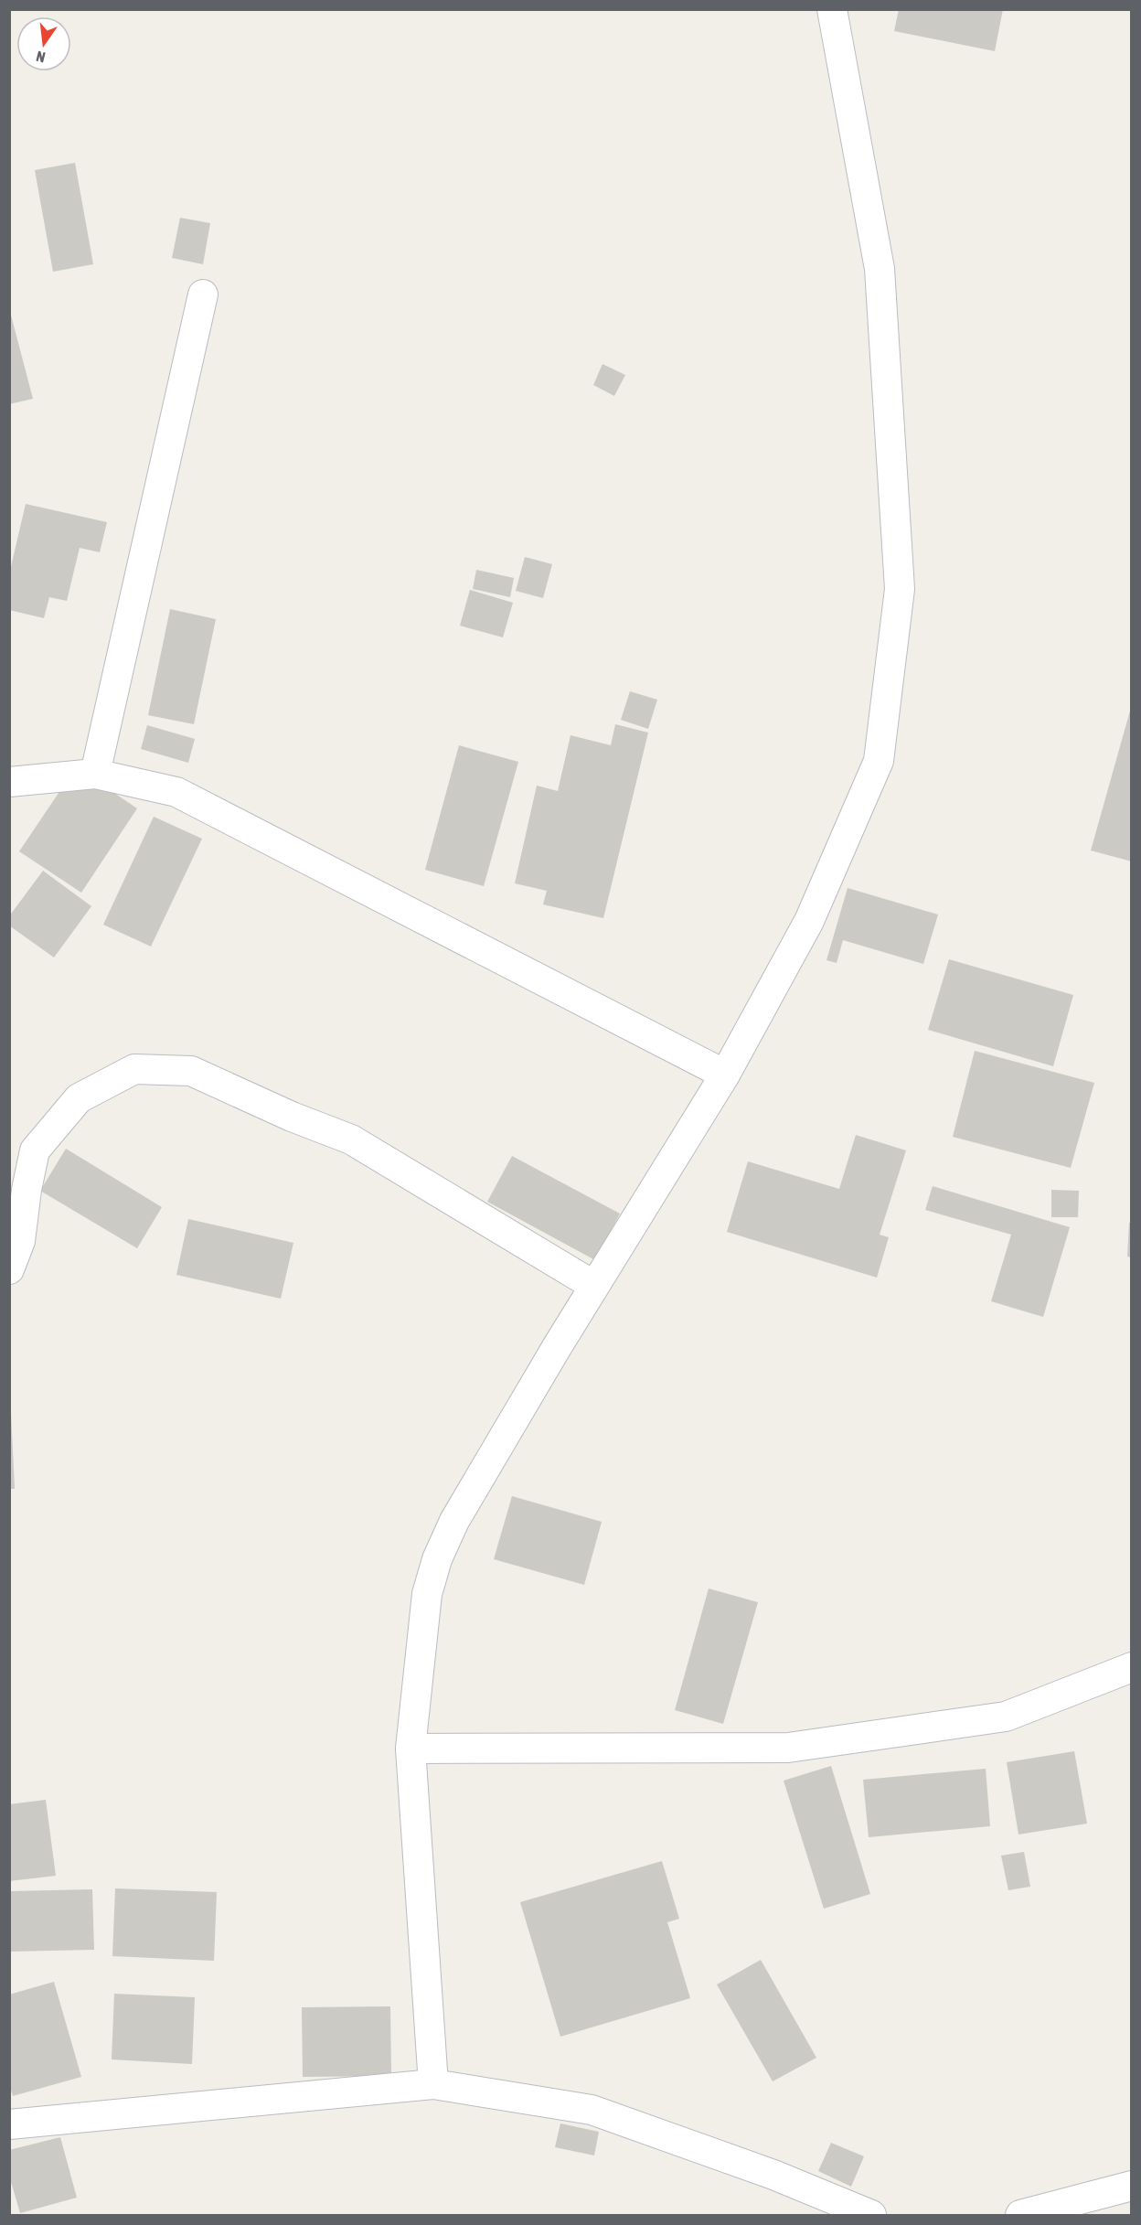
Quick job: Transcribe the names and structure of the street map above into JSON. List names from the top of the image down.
{
  "north": "bottom"
}
